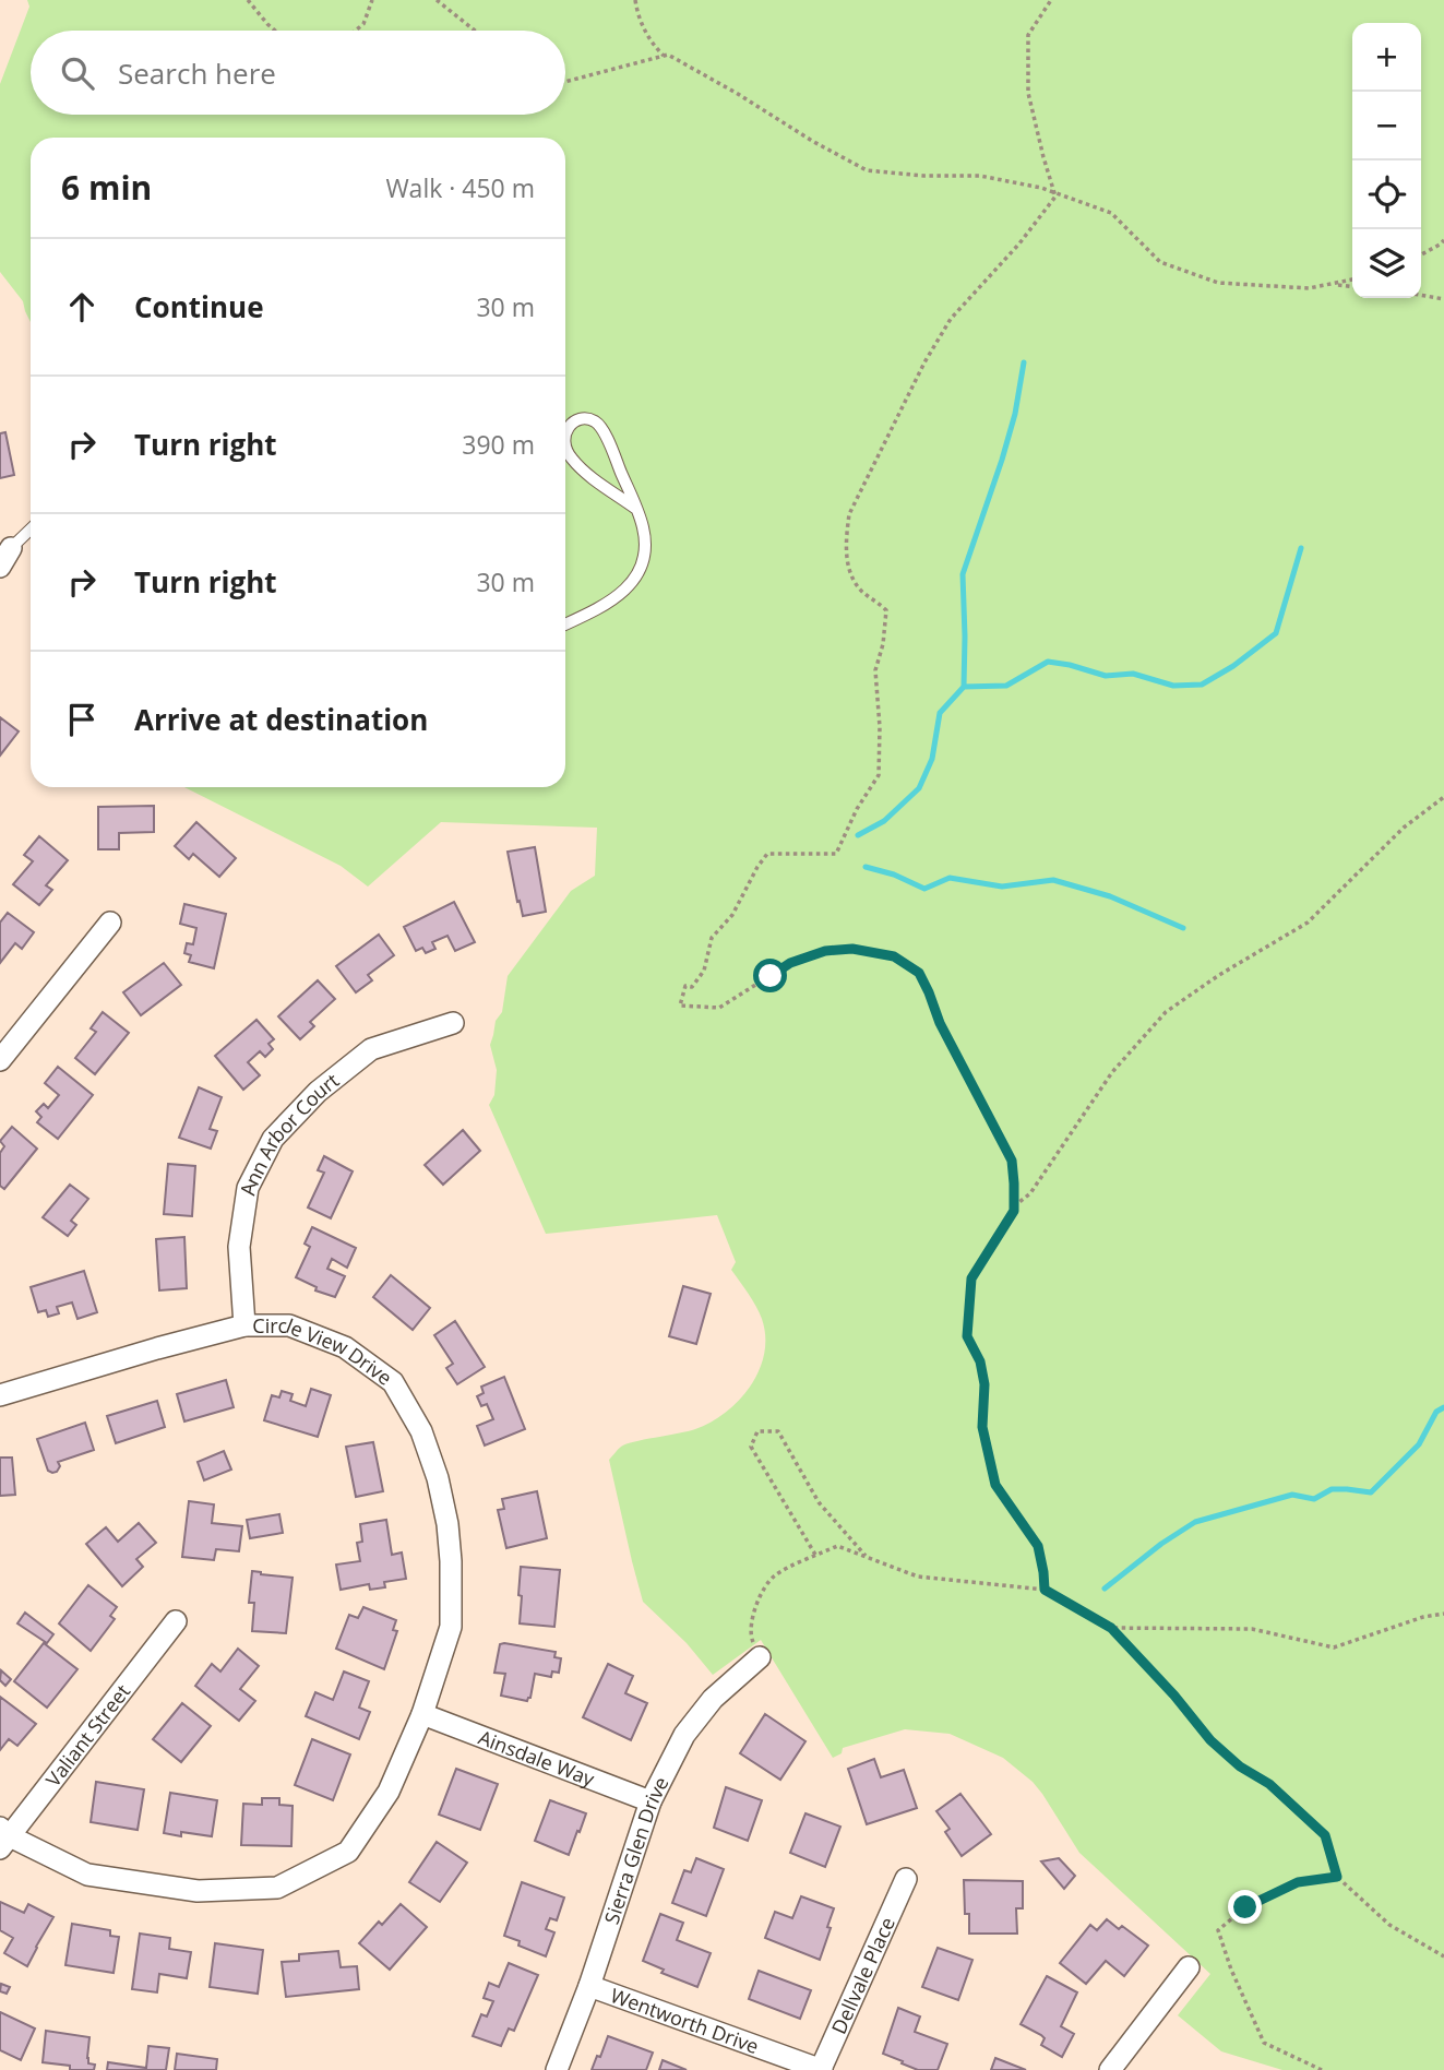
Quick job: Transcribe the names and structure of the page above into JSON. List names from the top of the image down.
{
  "streets": {
    "street": [
      "Ann Arbor Court",
      "Circle View Drive",
      "Valiant Street",
      "Ainsdale Way",
      "Sierra Glen Drive",
      "Dellvale Place",
      "Wentworth Drive"
    ]
  },
  "crossings": [
    ["Ann Arbor Court", "Circle View Drive"],
    ["Circle View Drive", "Valiant Street"],
    ["Circle View Drive", "Ainsdale Way"],
    ["Ainsdale Way", "Sierra Glen Drive"],
    ["Sierra Glen Drive", "Wentworth Drive"],
    ["Dellvale Place", "Wentworth Drive"]
  ],
  "page": {
    "map_buttons": ["+", "−"],
    "search": "Search here",
    "heading": ["6 min", "Walk · 450 m"],
    "list": [
      ["Continue", "30 m"],
      ["Turn right", "390 m"],
      ["Turn right", "30 m"],
      "Arrive at destination"
    ]
  }
}
